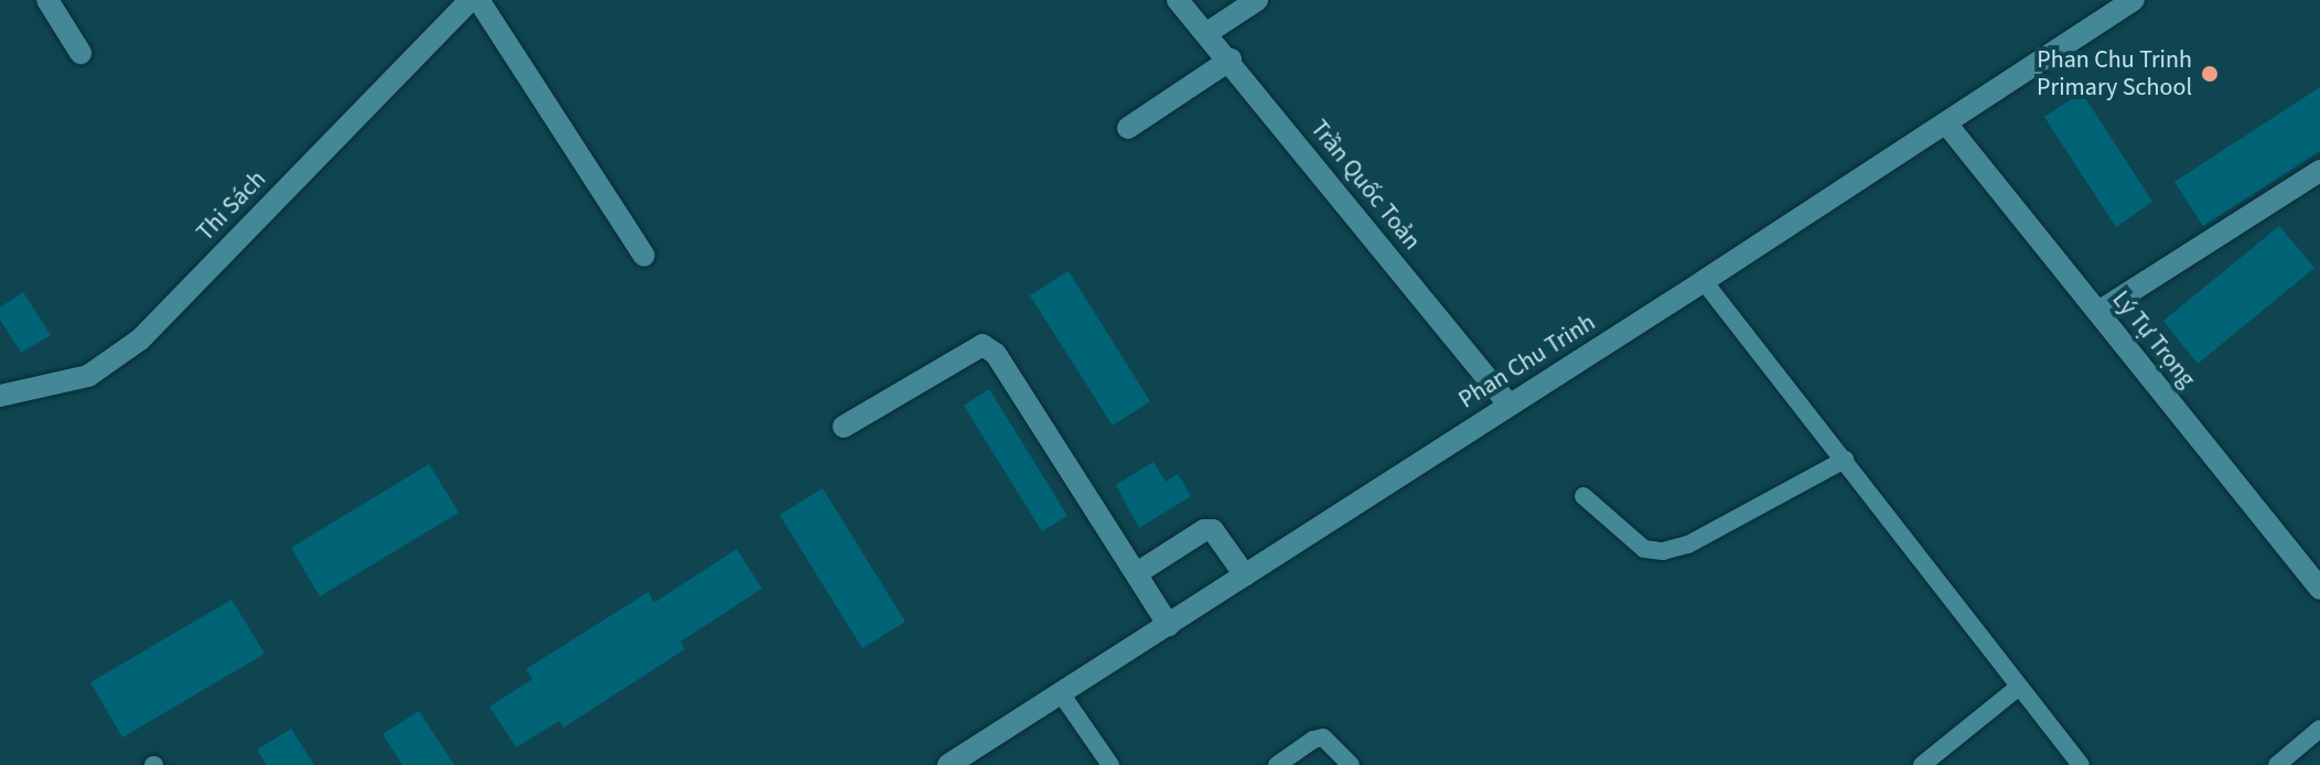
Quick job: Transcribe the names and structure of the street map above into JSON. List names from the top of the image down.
{
  "streets": {
    "street": [
      "Trần Quốc Toản",
      "Thi Sách",
      "Lý Tự Trọng",
      "Phan Chu Trinh"
    ]
  },
  "crossings": [
    ["Trần Quốc Toản", "Phan Chu Trinh"],
    ["Lý Tự Trọng", "Phan Chu Trinh"]
  ],
  "places": ["Phan Chu Trinh Primary School"]
}
